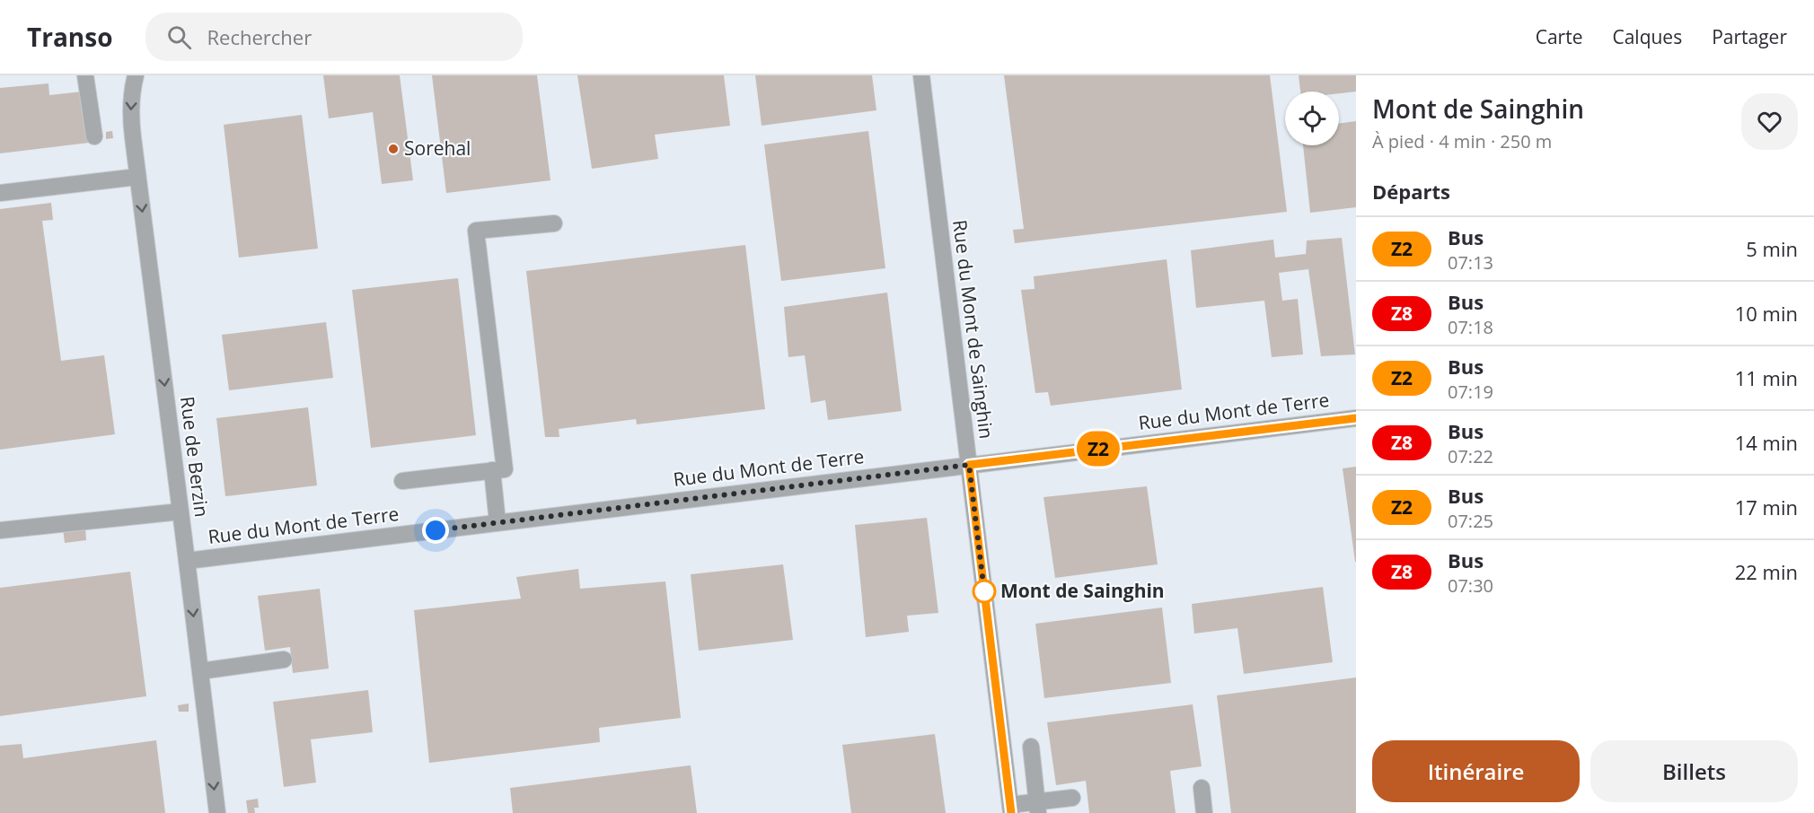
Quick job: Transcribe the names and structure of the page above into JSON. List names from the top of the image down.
{
  "streets": {
    "street": ["Rue du Mont de Sainghin", "Rue du Mont de Terre", "Rue de Berzin"]
  },
  "crossings": [
    ["Rue du Mont de Sainghin", "Rue du Mont de Terre"],
    ["Rue du Mont de Terre", "Rue de Berzin"]
  ],
  "one_way": ["Rue de Berzin"],
  "places": ["Sorehal", "Mont de Sainghin"],
  "lines": ["bus line Z2"],
  "page": {
    "header": "Transo",
    "search": "Rechercher",
    "nav": ["Carte", "Calques", "Partager"],
    "on_map": "Z2",
    "heading": [
      ["Mont de Sainghin", "À pied · 4 min · 250 m"],
      "Départs"
    ],
    "list": [
      {
        "mark": "Z2",
        "name": "Bus",
        "note": "07:13",
        "value": "5 min"
      },
      {
        "mark": "Z8",
        "name": "Bus",
        "note": "07:18",
        "value": "10 min"
      },
      {
        "mark": "Z2",
        "name": "Bus",
        "note": "07:19",
        "value": "11 min"
      },
      {
        "mark": "Z8",
        "name": "Bus",
        "note": "07:22",
        "value": "14 min"
      },
      {
        "mark": "Z2",
        "name": "Bus",
        "note": "07:25",
        "value": "17 min"
      },
      {
        "mark": "Z8",
        "name": "Bus",
        "note": "07:30",
        "value": "22 min"
      }
    ],
    "buttons": ["Itinéraire", "Billets"]
  }
}
